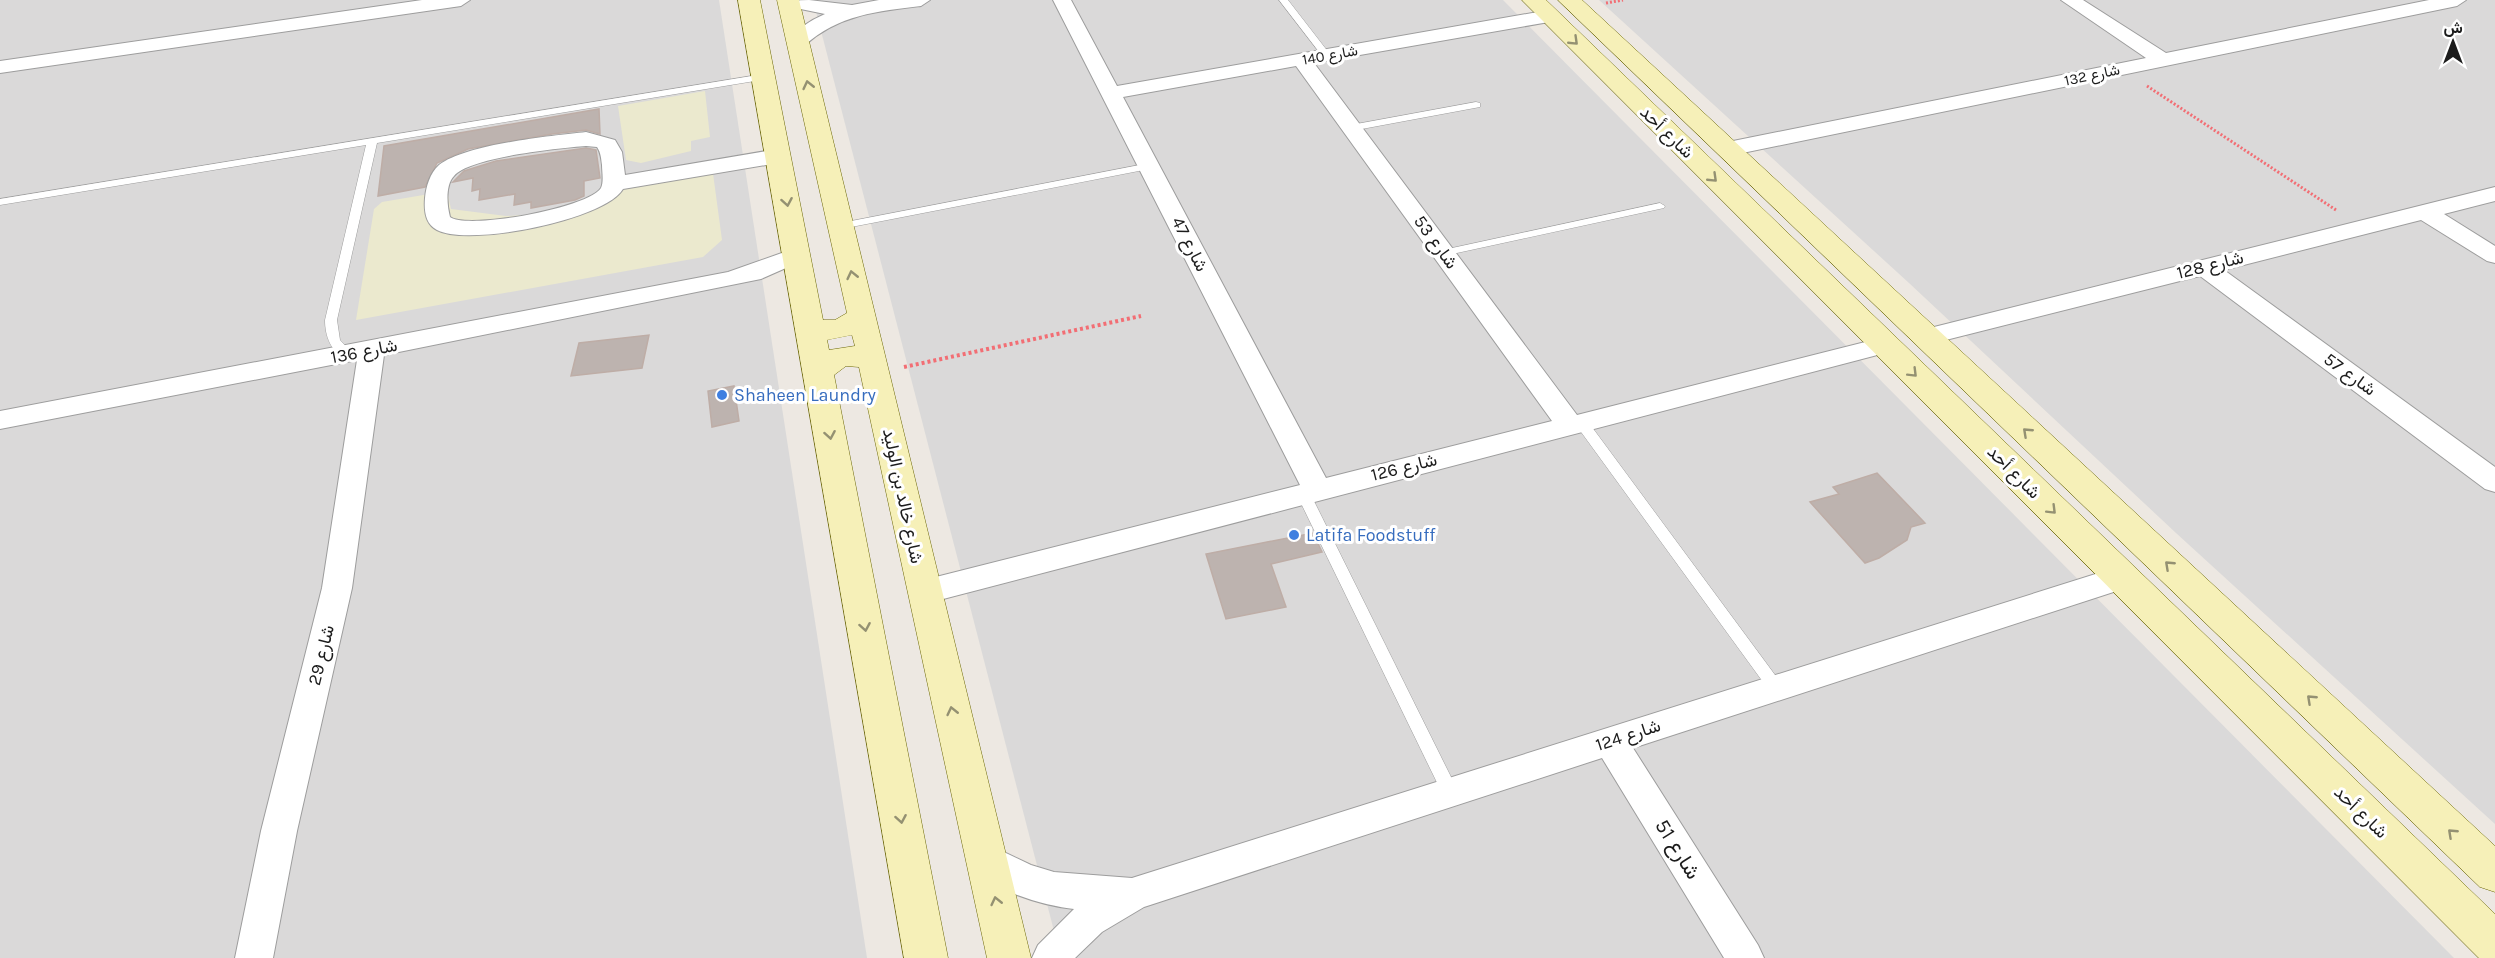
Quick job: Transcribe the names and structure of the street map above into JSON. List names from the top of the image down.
{
  "streets": {
    "main road": ["شارع أحد", "شارع خالد بن الوليد"],
    "street": [
      "شارع 140",
      "شارع 132",
      "شارع 53",
      "شارع 47",
      "شارع 128",
      "شارع 136",
      "شارع 57",
      "شارع 126",
      "شارع 29",
      "شارع 124",
      "شارع 51"
    ]
  },
  "crossings": [
    ["شارع 140", "شارع أحد"],
    ["شارع 140", "شارع 53"],
    ["شارع 140", "شارع 47"],
    ["شارع 132", "شارع أحد"],
    ["شارع أحد", "شارع 128"],
    ["شارع أحد", "شارع 126"],
    ["شارع أحد", "شارع 124"],
    ["شارع 53", "شارع 126"],
    ["شارع 47", "شارع 126"],
    ["شارع 128", "شارع 57"],
    ["شارع 136", "شارع 29"],
    ["شارع 126", "شارع خالد بن الوليد"],
    ["شارع خالد بن الوليد", "شارع 124"],
    ["شارع 124", "شارع 51"]
  ],
  "places": ["Shaheen Laundry", "Latifa Foodstuff"],
  "north": "top"
}
